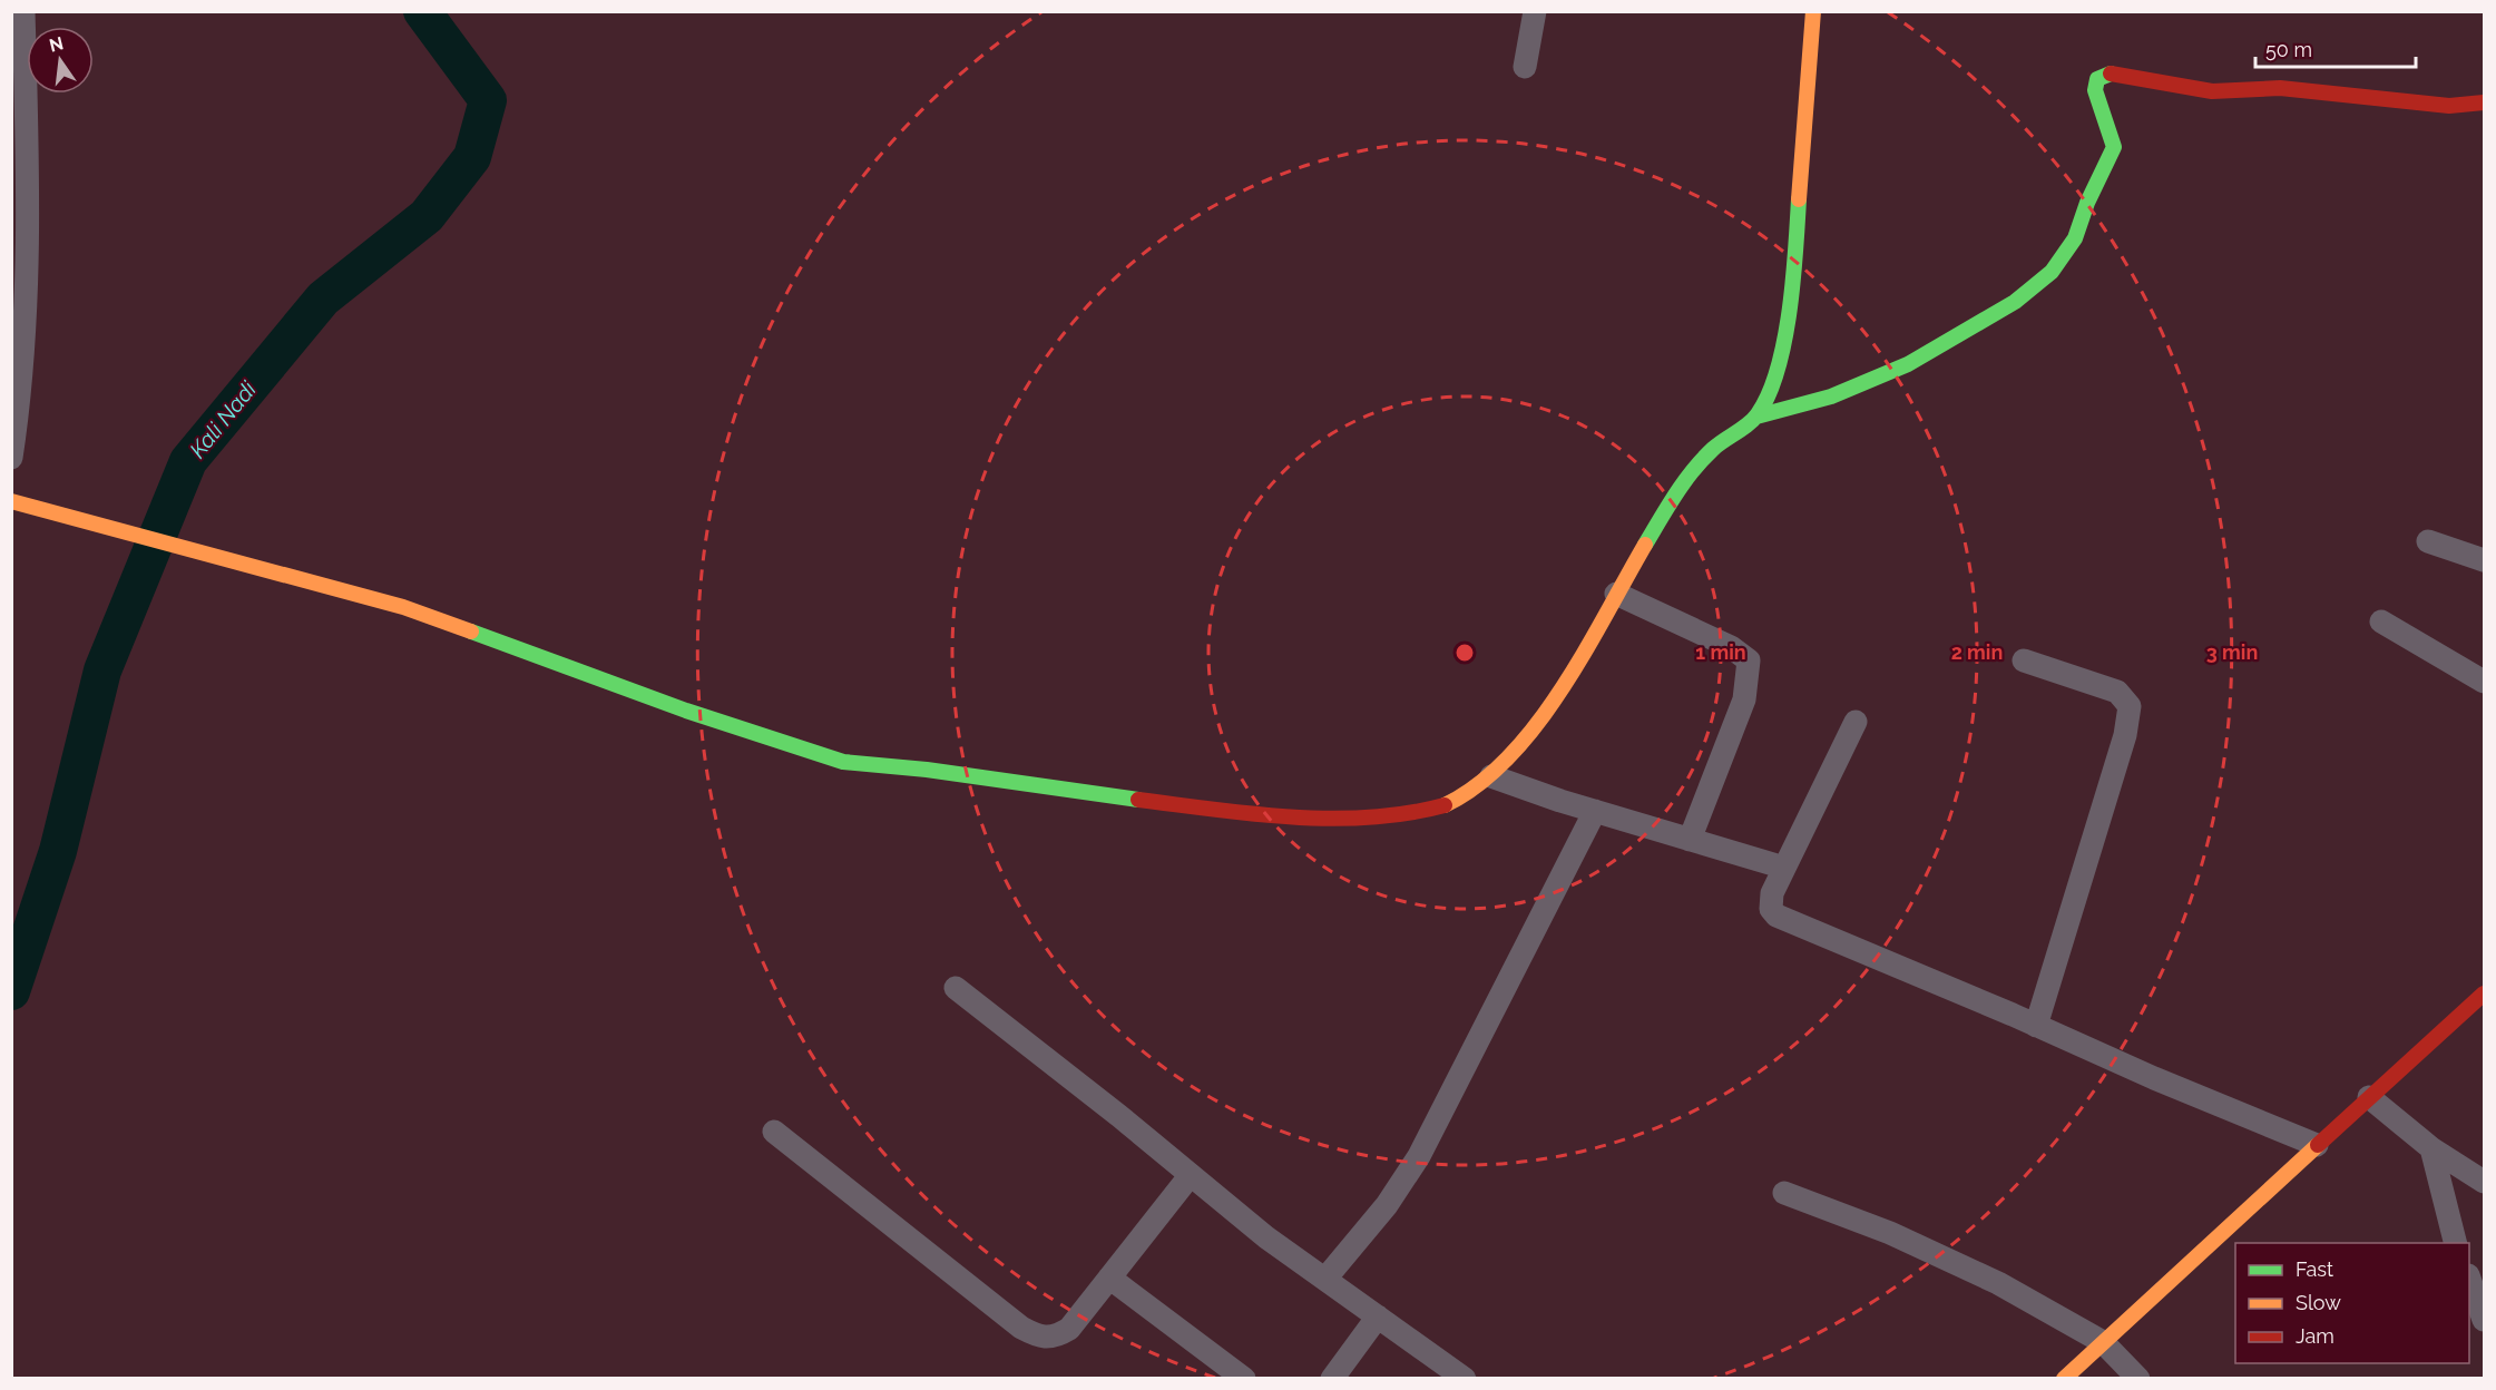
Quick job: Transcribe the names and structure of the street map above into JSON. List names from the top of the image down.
{
  "water": ["Kali Nadi"],
  "legend": ["Fast", "Slow", "Jam"],
  "scale_bar": "50 m",
  "north": "top",
  "rings": ["1 min", "2 min", "3 min"]
}
